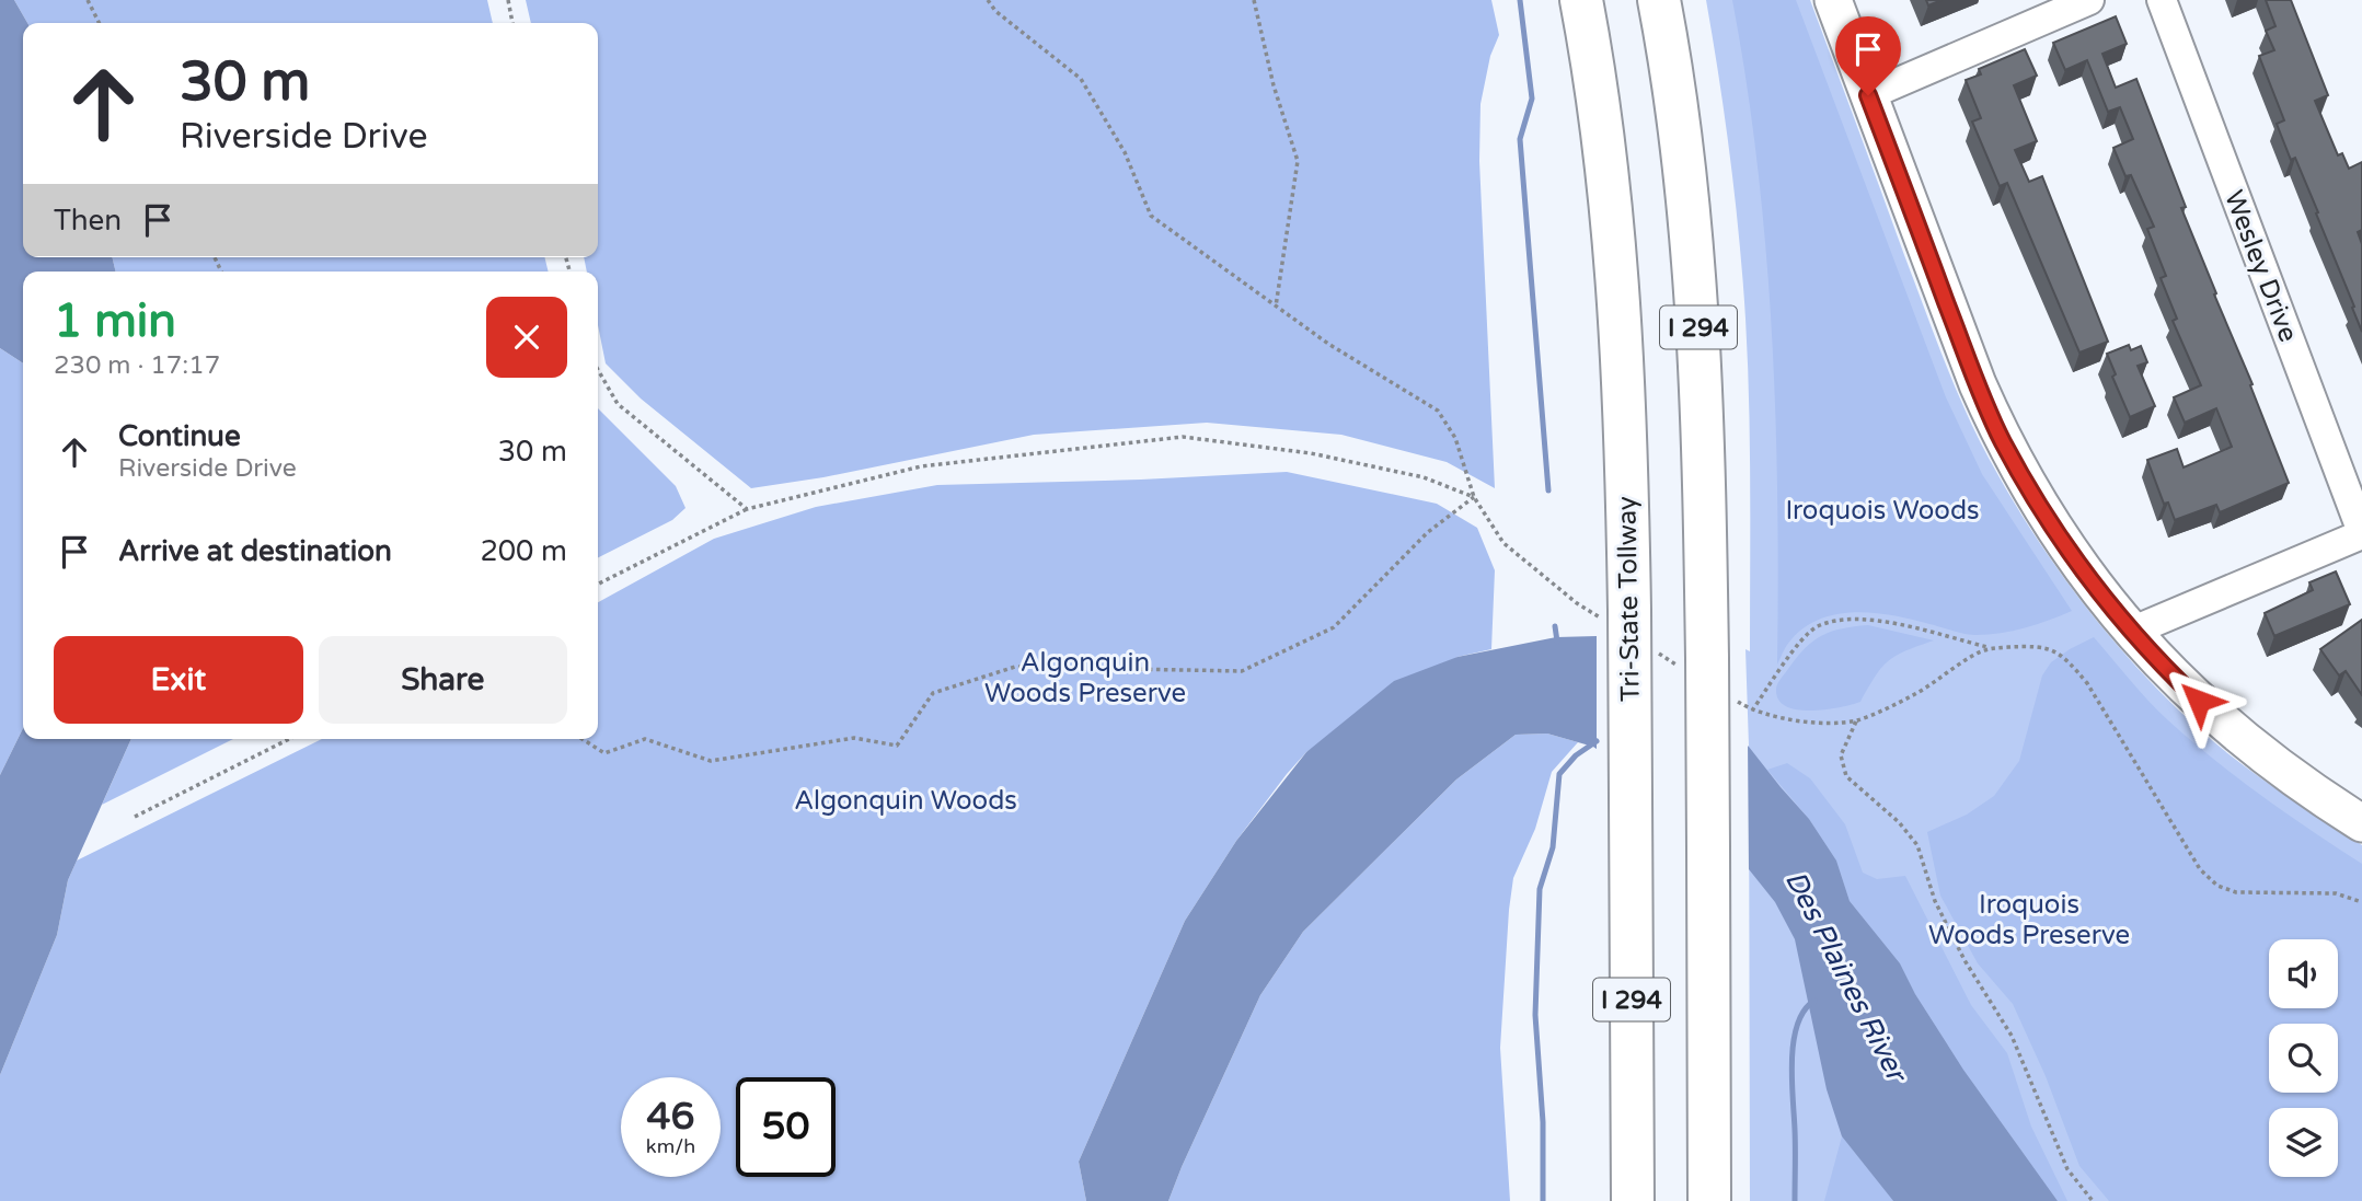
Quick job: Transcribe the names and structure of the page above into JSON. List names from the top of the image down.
{
  "streets": {
    "highway": ["I 294", "Tri-State Tollway"],
    "street": ["Wesley Drive"]
  },
  "water": ["Des Plaines River"],
  "parks": [
    "Iroquois Woods",
    "Algonquin Woods Preserve",
    "Algonquin Woods",
    "Iroquois Woods Preserve"
  ],
  "page": {
    "turn": ["30 m", "Riverside Drive"],
    "then": "Then",
    "heading": ["1 min", "230 m · 17:17"],
    "list": [
      {
        "name": "Continue",
        "note": "Riverside Drive",
        "value": "30 m"
      },
      {
        "name": "Arrive at destination",
        "value": "200 m"
      }
    ],
    "buttons": ["Exit", "Share"],
    "speed": "46 km/h",
    "limit": "50"
  }
}
